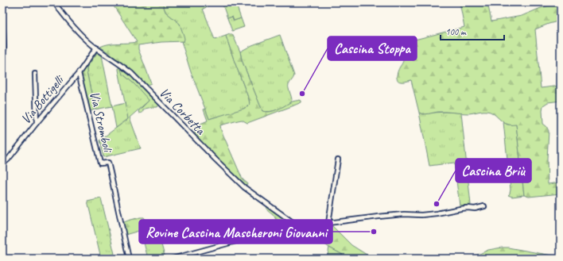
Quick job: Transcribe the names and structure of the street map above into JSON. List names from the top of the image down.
{
  "streets": {
    "street": ["Via Bottigelli", "Via Corbetta", "Via Stromboli"]
  },
  "crossings": [
    ["Via Bottigelli", "Via Corbetta"],
    ["Via Bottigelli", "Via Stromboli"]
  ],
  "places": ["Cascina Stoppa", "Cascina Briù", "Rovine Cascina Mascheroni Giovanni"],
  "scale_bar": "100 m"
}
